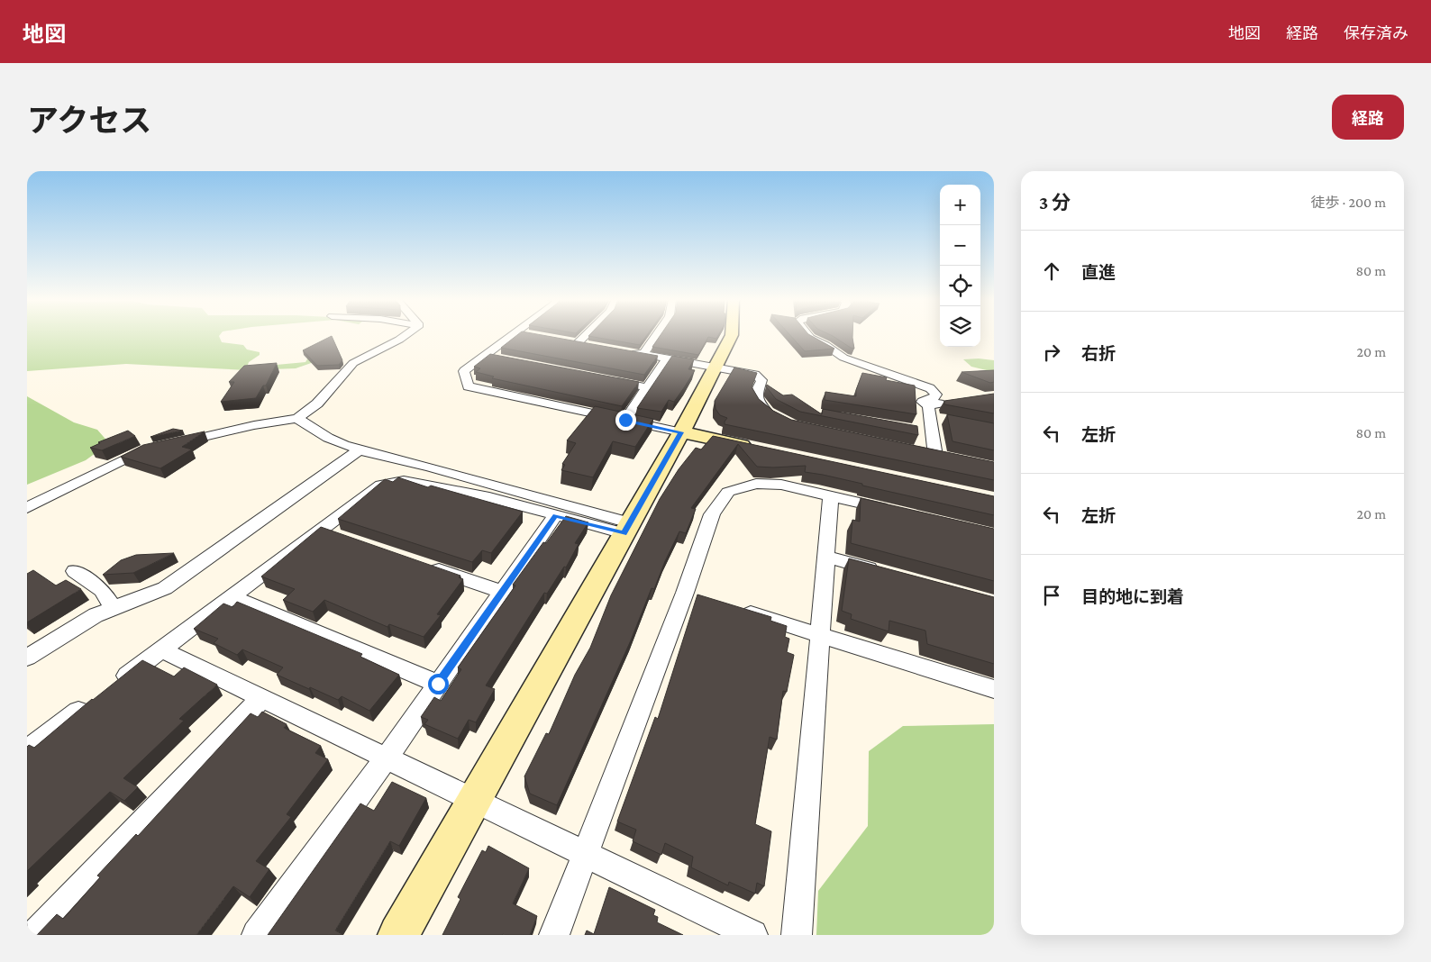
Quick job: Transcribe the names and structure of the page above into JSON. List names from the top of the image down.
{
  "page": {
    "header": "地図",
    "nav": ["地図", "経路", "保存済み"],
    "title": "アクセス",
    "buttons": "経路",
    "heading": ["3 分", "徒歩 · 200 m"],
    "map_buttons": ["+", "−"],
    "list": [
      ["直進", "80 m"],
      ["右折", "20 m"],
      ["左折", "80 m"],
      ["左折", "20 m"],
      "目的地に到着"
    ]
  }
}
